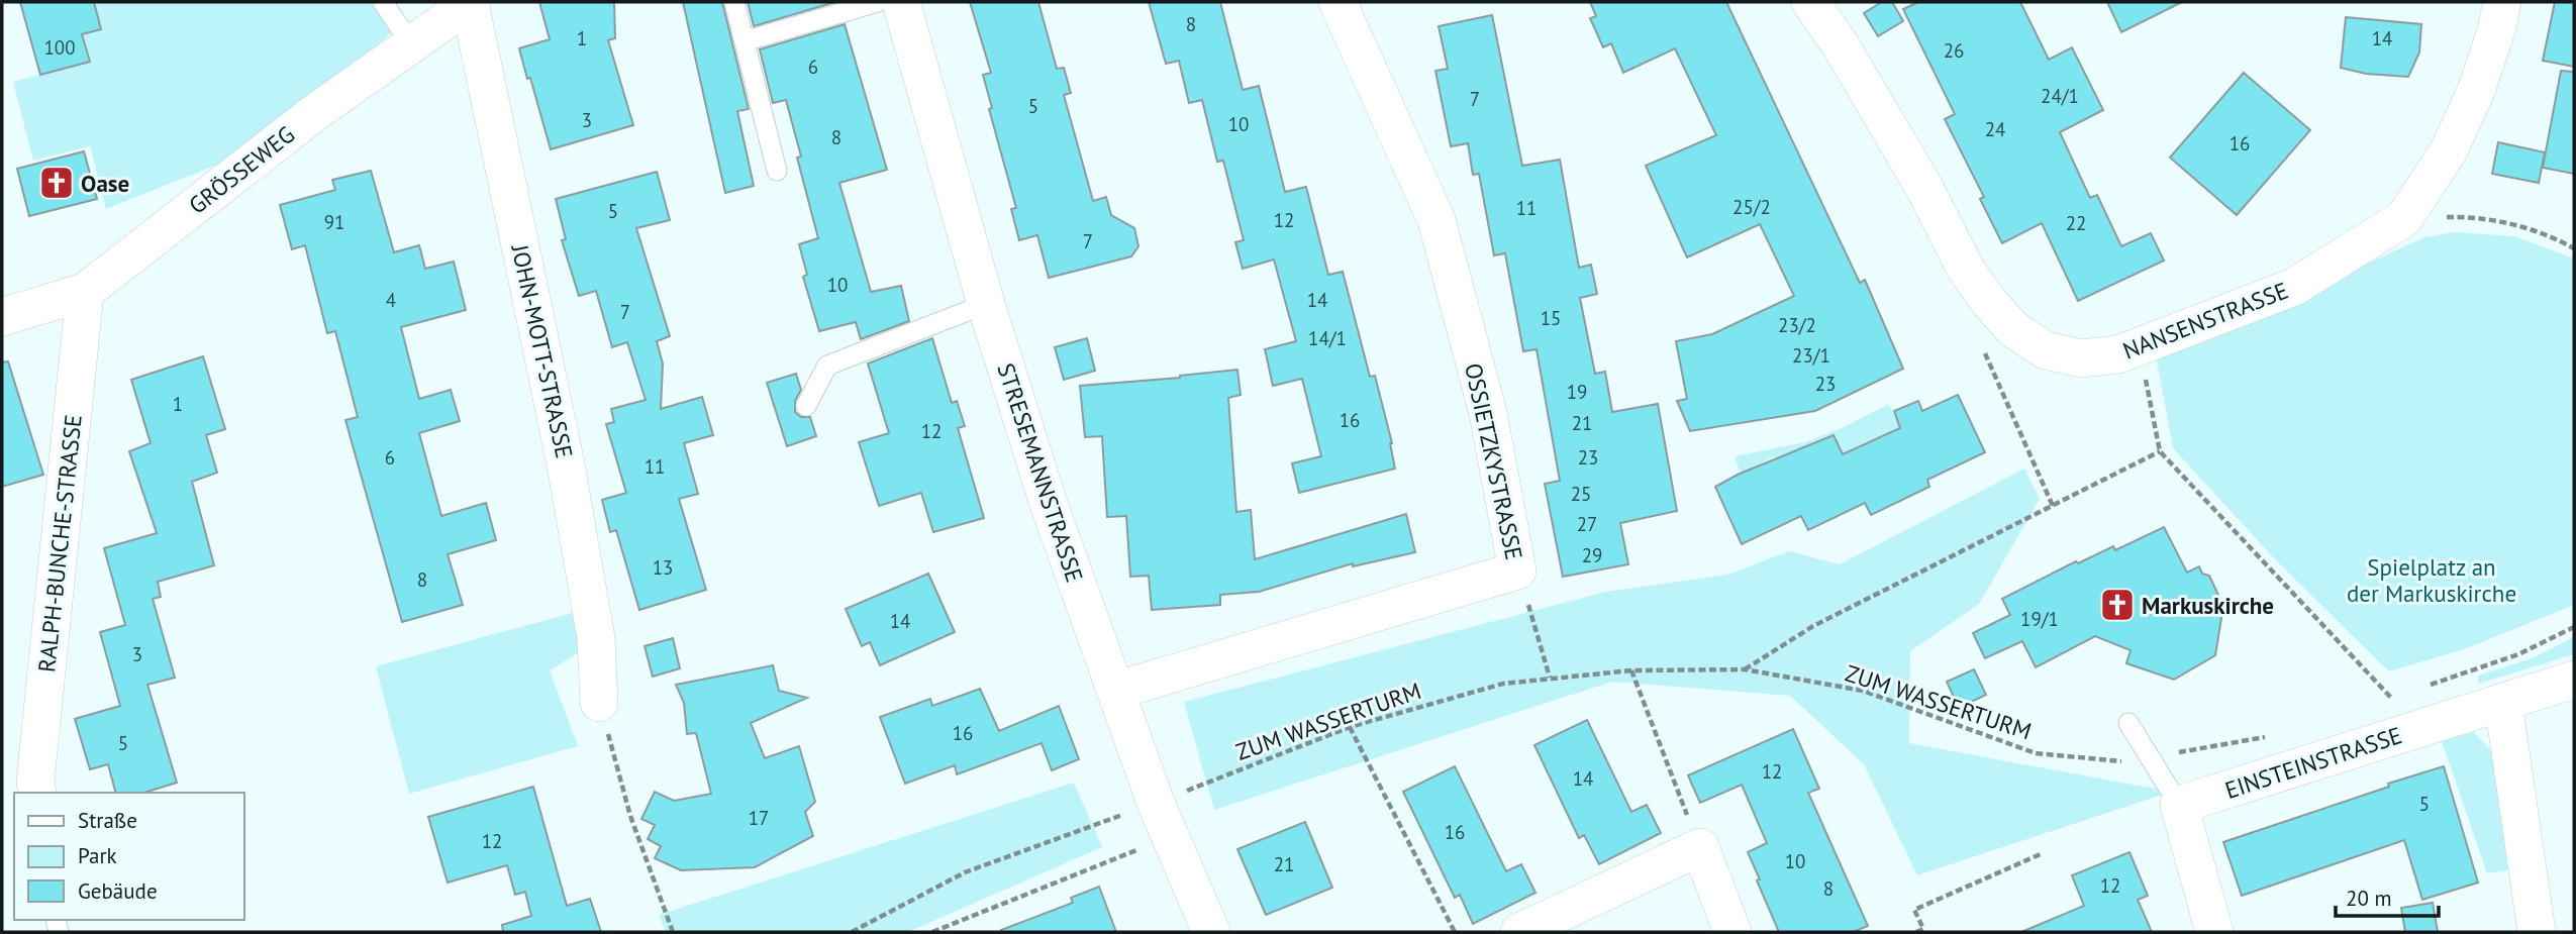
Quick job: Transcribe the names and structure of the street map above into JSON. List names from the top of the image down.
{
  "streets": {
    "street": [
      "GRÖSSEWEG",
      "NANSENSTRASSE",
      "JOHN-MOTT-STRASSE",
      "OSSIETZKYSTRASSE",
      "STRESEMANNSTRASSE",
      "RALPH-BUNCHE-STRASSE",
      "EINSTEINSTRASSE"
    ],
    "path": ["ZUM WASSERTURM"]
  },
  "crossings": [
    ["GRÖSSEWEG", "JOHN-MOTT-STRASSE"],
    ["GRÖSSEWEG", "RALPH-BUNCHE-STRASSE"],
    ["OSSIETZKYSTRASSE", "STRESEMANNSTRASSE"],
    ["STRESEMANNSTRASSE", "ZUM WASSERTURM"]
  ],
  "parks": ["Spielplatz an der Markuskirche"],
  "places": {
    "church": ["Oase", "Markuskirche"]
  },
  "house_numbers": [
    "8",
    "1",
    "14",
    "100",
    "26",
    "6",
    "24/1",
    "7",
    "5",
    "3",
    "10",
    "24",
    "8",
    "16",
    "25/2",
    "11",
    "5",
    "12",
    "91",
    "22",
    "7",
    "10",
    "4",
    "14",
    "7",
    "15",
    "23/2",
    "14/1",
    "23/1",
    "23",
    "19",
    "1",
    "16",
    "21",
    "12",
    "6",
    "23",
    "11",
    "25",
    "27",
    "29",
    "13",
    "8",
    "19/1",
    "14",
    "3",
    "16",
    "5",
    "12",
    "14",
    "5",
    "17",
    "16",
    "12",
    "10",
    "21",
    "12",
    "8"
  ],
  "legend": ["Straße", "Park", "Gebäude"],
  "scale_bar": "20 m"
}
